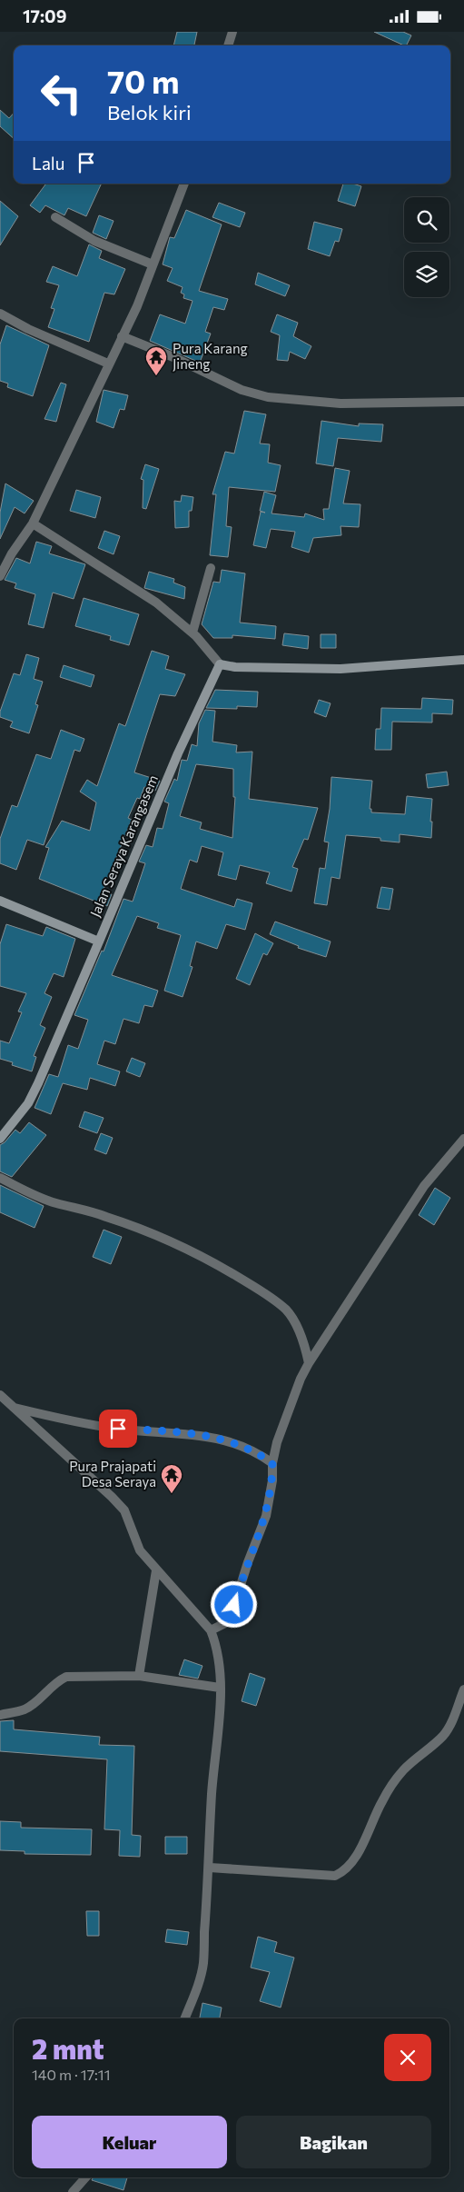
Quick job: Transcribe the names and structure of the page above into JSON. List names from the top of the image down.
{
  "streets": {
    "street": ["Jalan Seraya Karangasem"]
  },
  "places": {
    "temple": ["Pura Karang Jineng", "Pura Prajapati Desa Seraya"]
  },
  "page": {
    "status": "17:09",
    "turn": ["70 m", "Belok kiri"],
    "then": "Lalu",
    "heading": ["2 mnt", "140 m · 17:11"],
    "buttons": ["Keluar", "Bagikan"]
  }
}
